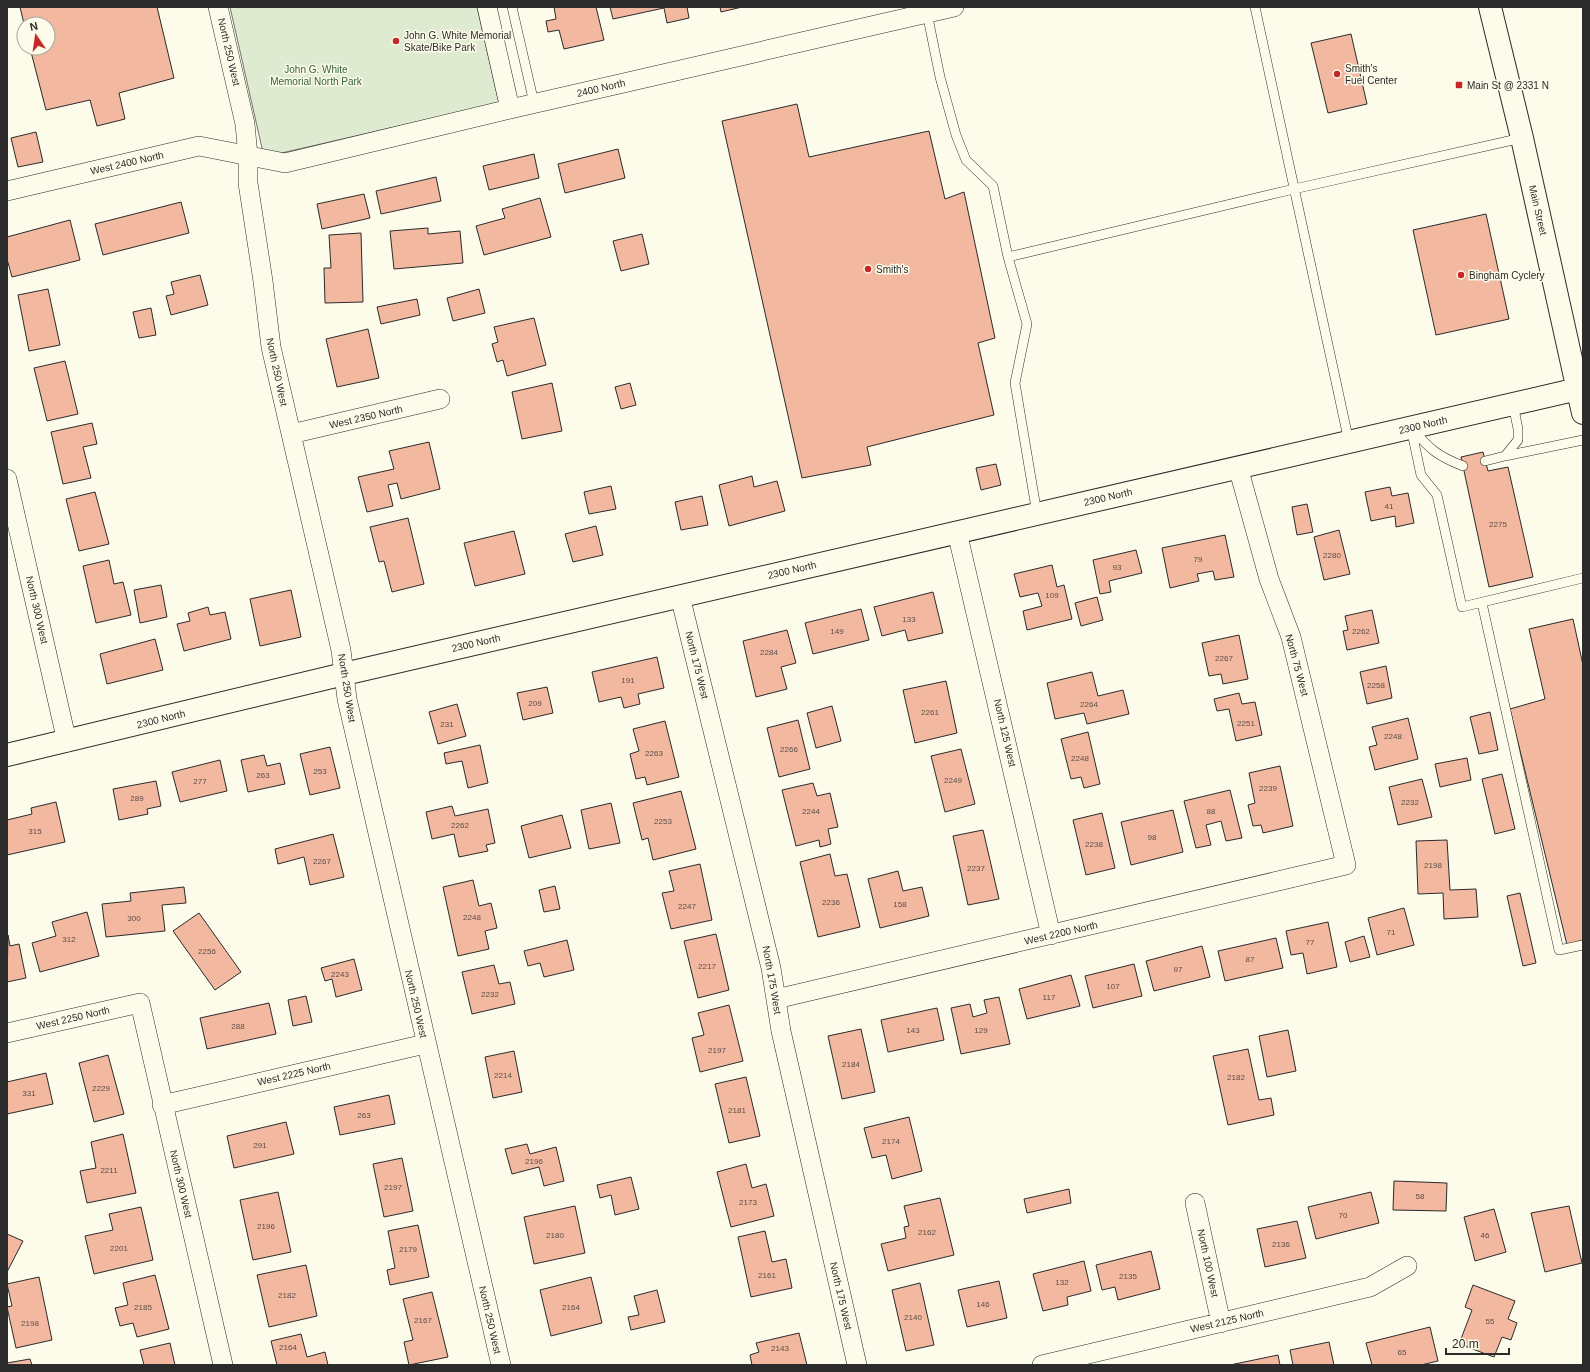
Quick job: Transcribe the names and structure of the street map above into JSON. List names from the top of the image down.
{
  "streets": {
    "street": [
      "North 250 West",
      "2400 North",
      "West 2400 North",
      "Main Street",
      "West 2350 North",
      "2300 North",
      "North 300 West",
      "North 175 West",
      "North 75 West",
      "North 125 West",
      "West 2200 North",
      "West 2250 North",
      "West 2225 North",
      "North 100 West",
      "West 2125 North"
    ]
  },
  "crossings": [
    ["North 250 West", "2400 North"],
    ["North 250 West", "West 2400 North"],
    ["North 250 West", "West 2350 North"],
    ["North 250 West", "2300 North"],
    ["North 250 West", "West 2225 North"],
    ["2400 North", "West 2400 North"],
    ["Main Street", "2300 North"],
    ["2300 North", "North 300 West"],
    ["2300 North", "North 175 West"],
    ["2300 North", "North 75 West"],
    ["2300 North", "North 125 West"],
    ["North 300 West", "West 2250 North"],
    ["North 300 West", "West 2225 North"],
    ["North 175 West", "West 2200 North"],
    ["North 75 West", "West 2200 North"],
    ["North 125 West", "West 2200 North"],
    ["North 100 West", "West 2125 North"]
  ],
  "parks": ["John G. White Memorial North Park"],
  "places": {
    "other": [
      "John G. White Memorial Skate/Bike Park",
      "Smith's Fuel Center",
      "Smith's",
      "Bingham Cyclery"
    ],
    "transit": ["Main St @ 2331 N"]
  },
  "house_numbers": [
    "41",
    "2275",
    "2280",
    "79",
    "93",
    "109",
    "133",
    "149",
    "2262",
    "2284",
    "2267",
    "191",
    "2258",
    "209",
    "2264",
    "2261",
    "2251",
    "231",
    "2248",
    "2266",
    "2263",
    "2248",
    "253",
    "263",
    "2249",
    "277",
    "2239",
    "289",
    "2232",
    "2244",
    "88",
    "2253",
    "2262",
    "315",
    "98",
    "2238",
    "2267",
    "2198",
    "2237",
    "2236",
    "158",
    "2247",
    "2248",
    "300",
    "71",
    "312",
    "77",
    "2256",
    "87",
    "2217",
    "97",
    "2243",
    "107",
    "2232",
    "117",
    "288",
    "143",
    "129",
    "2197",
    "2184",
    "2214",
    "2182",
    "2229",
    "331",
    "2181",
    "263",
    "2174",
    "291",
    "2196",
    "2211",
    "2197",
    "58",
    "2173",
    "70",
    "2196",
    "2162",
    "2180",
    "46",
    "2136",
    "2201",
    "2179",
    "2161",
    "2135",
    "132",
    "2182",
    "146",
    "2185",
    "2164",
    "2140",
    "2167",
    "55",
    "2198",
    "2164",
    "2143",
    "65"
  ],
  "scale_bar": "20 m",
  "north": "top"
}
